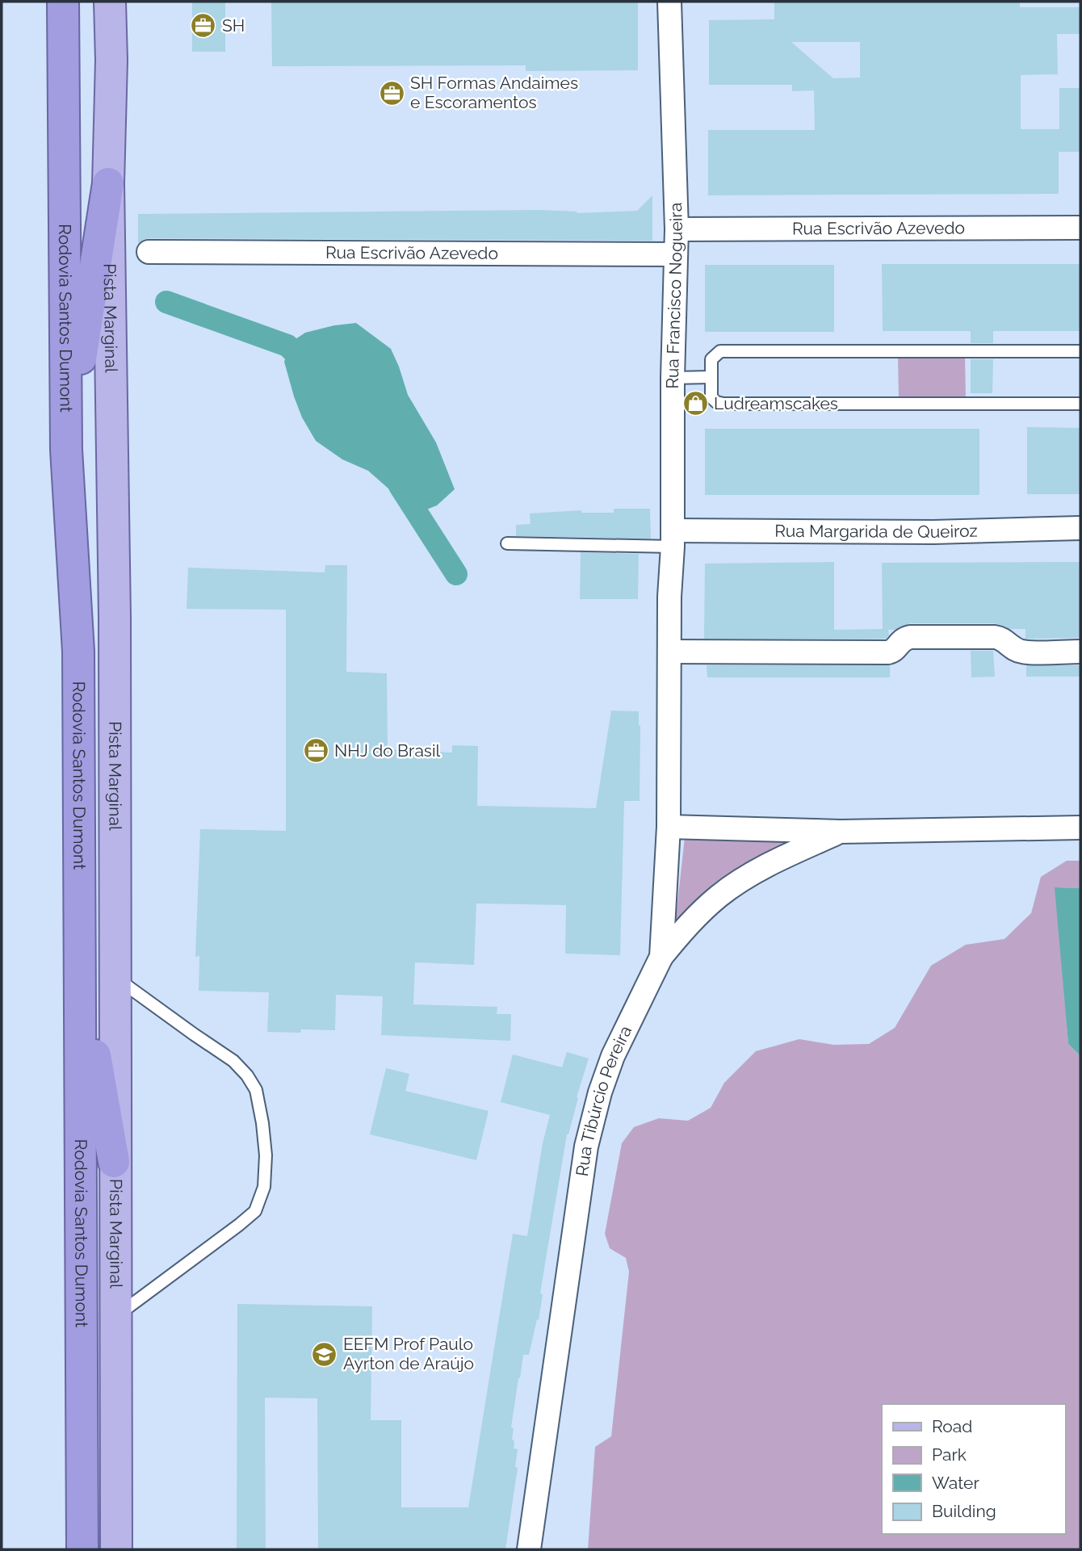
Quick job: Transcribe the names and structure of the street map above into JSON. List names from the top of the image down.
{
  "streets": {
    "highway": ["Rodovia Santos Dumont"],
    "main road": ["Pista Marginal"],
    "street": [
      "Rua Escrivão Azevedo",
      "Rua Francisco Nogueira",
      "Rua Margarida de Queiroz",
      "Rua Tibúrcio Pereira"
    ]
  },
  "crossings": [
    ["Rua Escrivão Azevedo", "Rua Francisco Nogueira"],
    ["Rua Francisco Nogueira", "Rua Margarida de Queiroz"],
    ["Rua Francisco Nogueira", "Rua Tibúrcio Pereira"]
  ],
  "places": {
    "office": ["SH", "SH Formas Andaimes e Escoramentos", "NHJ do Brasil"],
    "shop": ["Ludreamscakes"],
    "school or university": ["EEFM Prof Paulo Ayrton de Araújo"]
  },
  "legend": [
    "Road",
    "Park",
    "Water",
    "Building"
  ]
}
